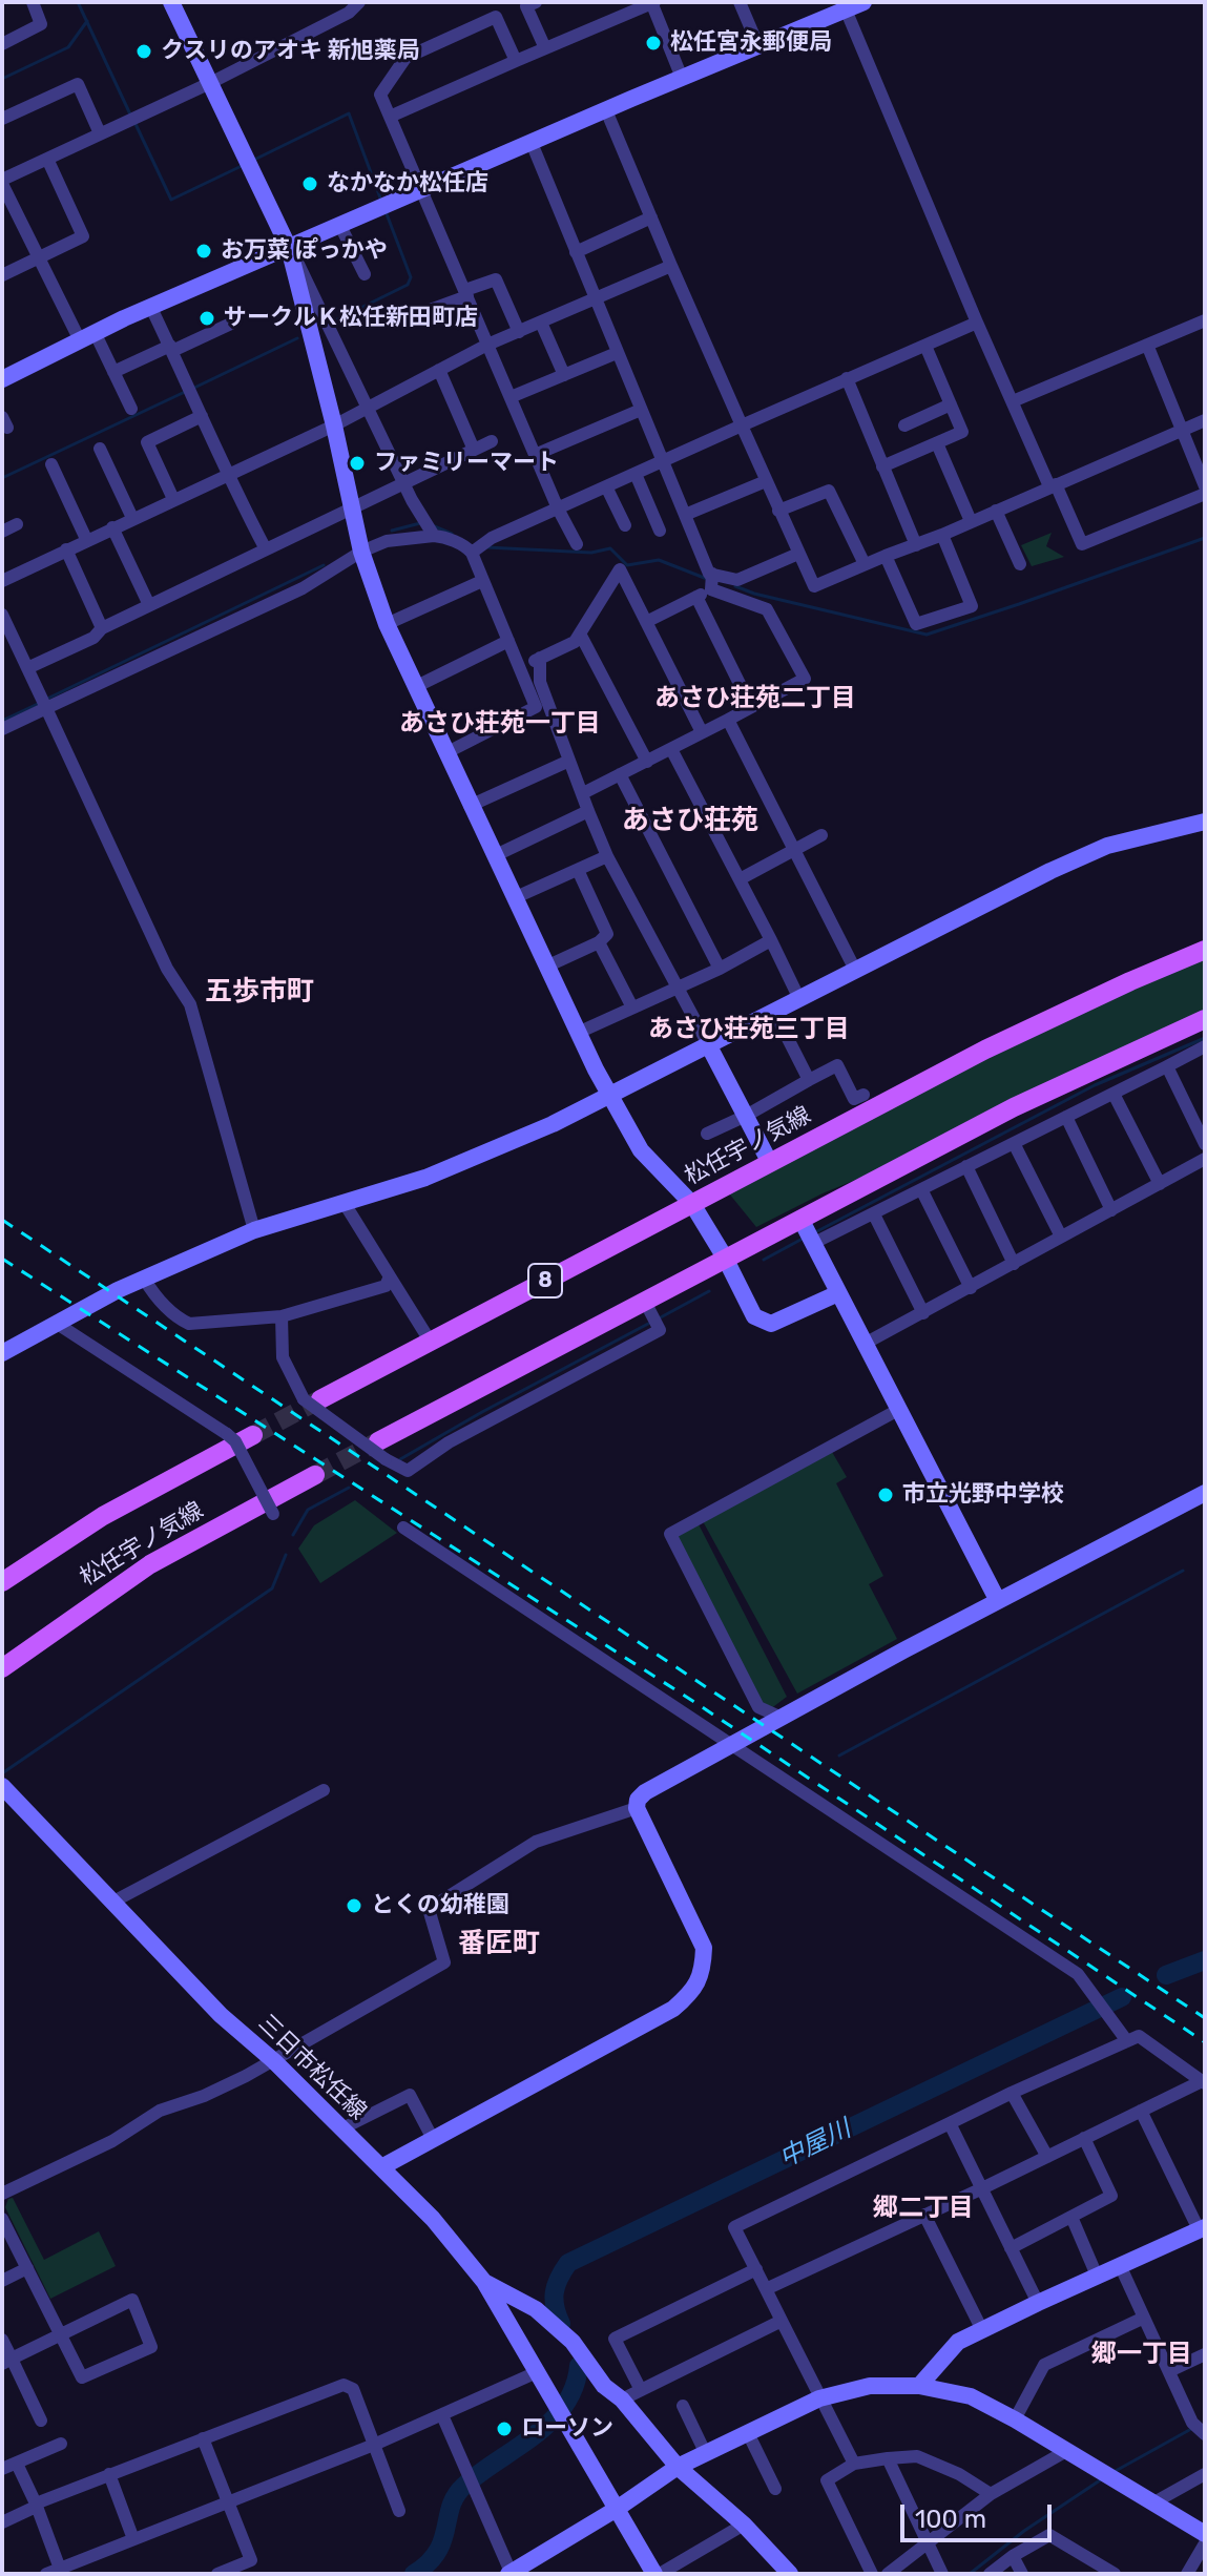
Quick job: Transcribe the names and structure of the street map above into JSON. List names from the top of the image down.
{
  "streets": {
    "main road": ["松任宇ノ気線", "8"],
    "street": ["三日市松任線"]
  },
  "districts": [
    "あさひ荘苑二丁目",
    "あさひ荘苑一丁目",
    "あさひ荘苑",
    "五歩市町",
    "あさひ荘苑三丁目",
    "番匠町",
    "郷二丁目",
    "郷一丁目"
  ],
  "water": ["中屋川"],
  "places": [
    "松任宮永郵便局",
    "クスリのアオキ 新旭薬局",
    "なかなか松任店",
    "お万菜 ぽっかや",
    "サークルＫ松任新田町店",
    "ファミリーマート",
    "市立光野中学校",
    "とくの幼稚園",
    "ローソン"
  ],
  "scale_bar": "100 m"
}
